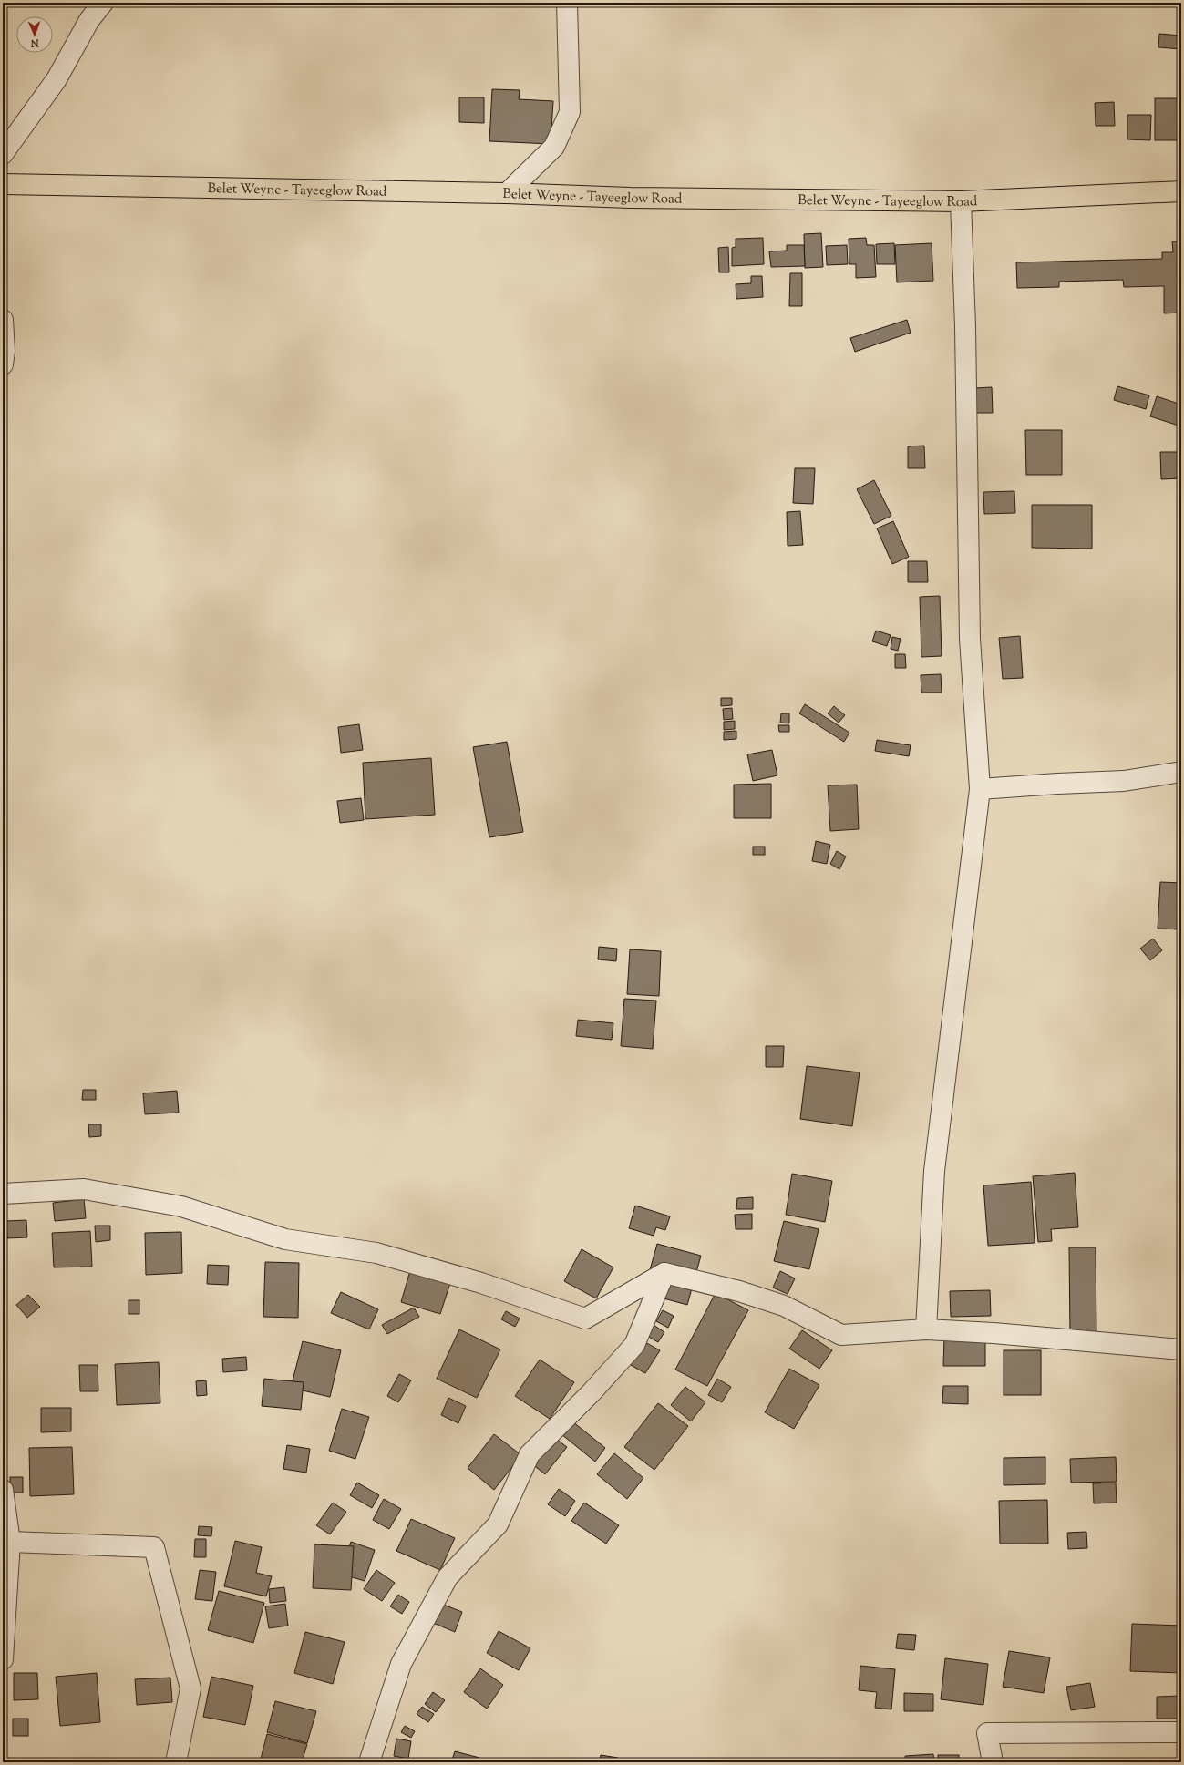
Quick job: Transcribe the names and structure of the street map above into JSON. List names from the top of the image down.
{
  "streets": {
    "main road": ["Belet Weyne - Tayeeglow Road"]
  },
  "north": "bottom"
}
